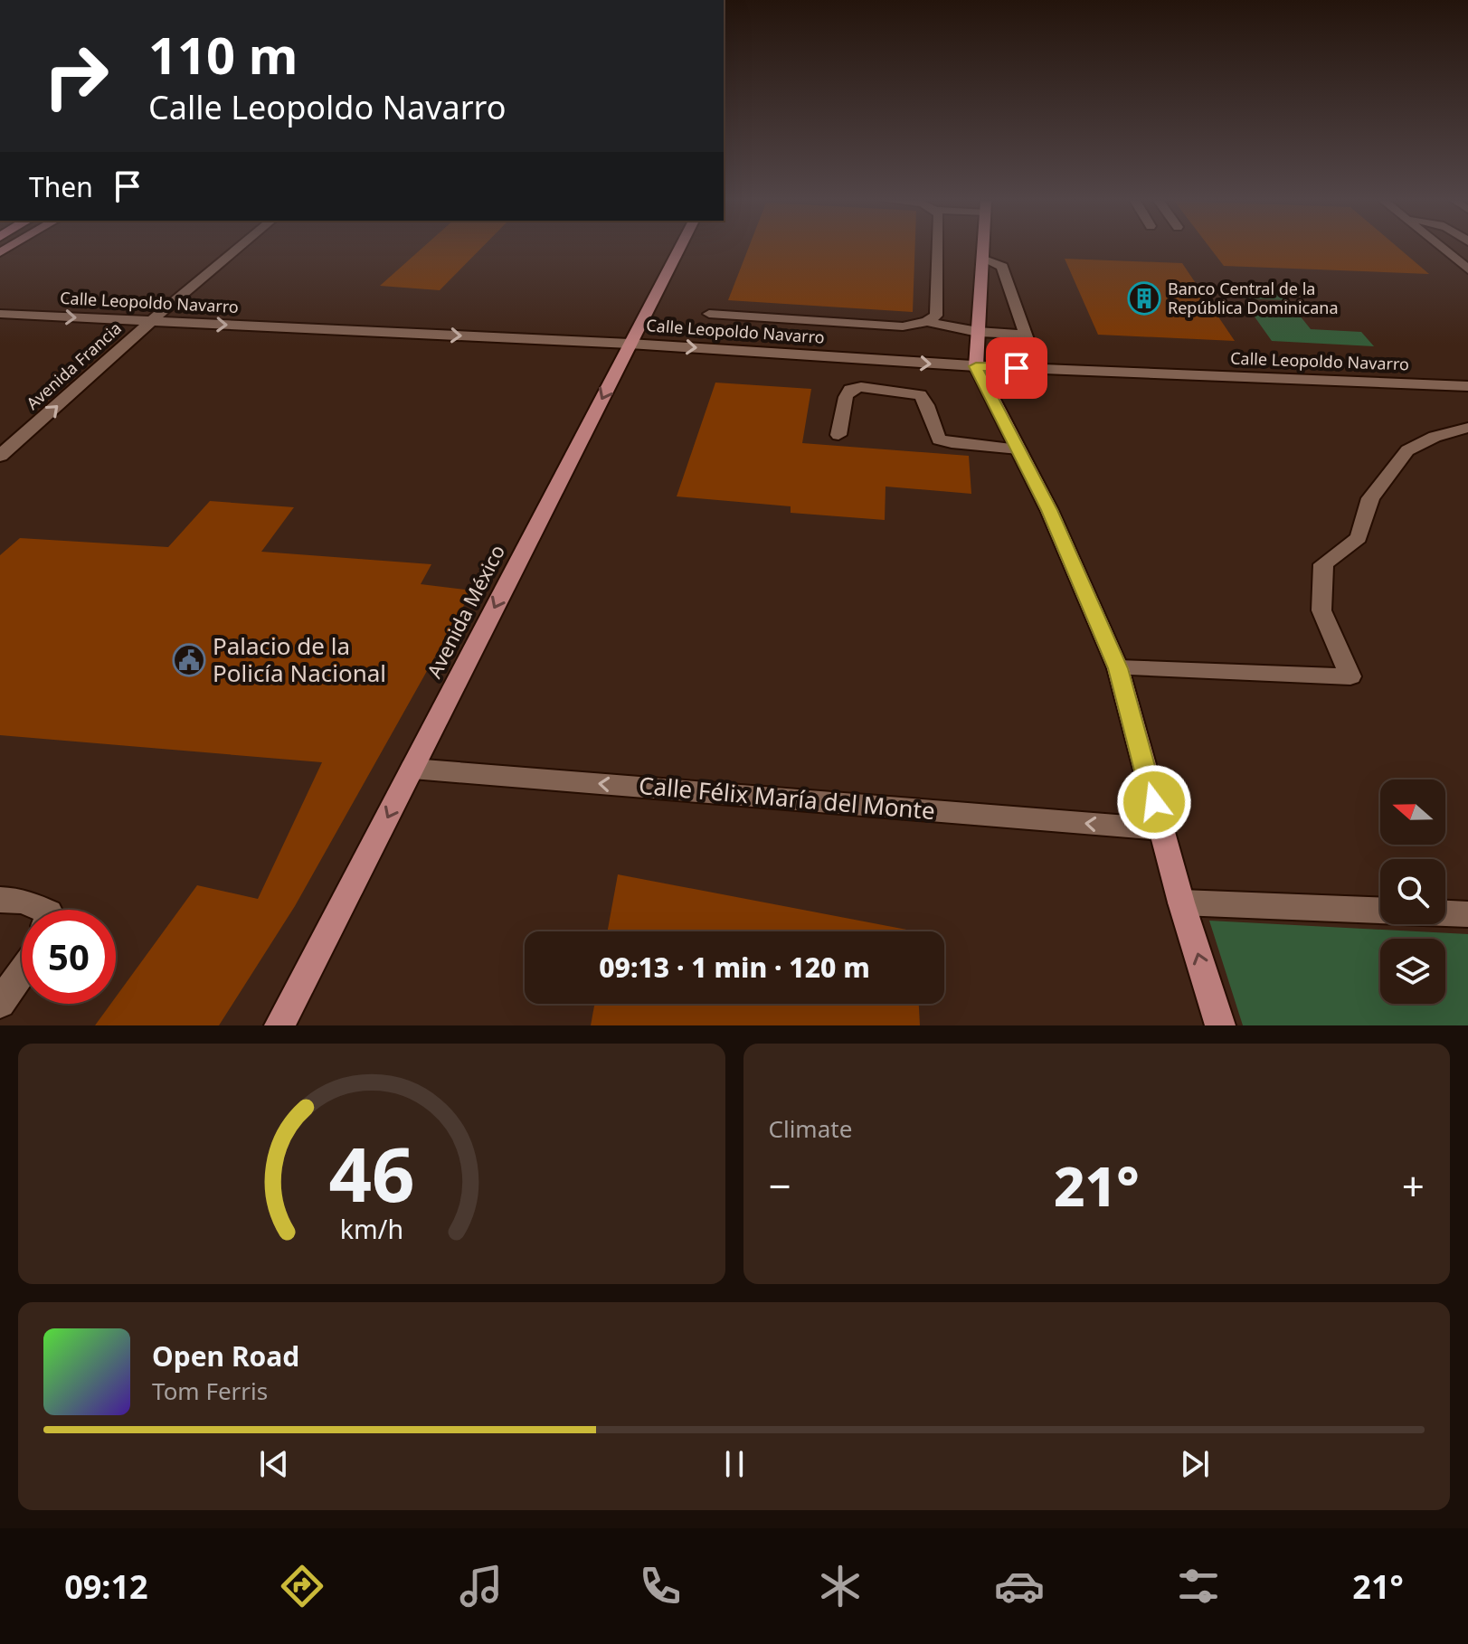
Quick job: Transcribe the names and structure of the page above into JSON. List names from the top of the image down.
{
  "streets": {
    "main road": ["Avenida México"],
    "street": ["Calle Leopoldo Navarro", "Avenida Francia", "Calle Félix María del Monte"]
  },
  "crossings": [
    ["Calle Leopoldo Navarro", "Avenida Francia"],
    ["Calle Leopoldo Navarro", "Avenida México"],
    ["Avenida México", "Calle Félix María del Monte"]
  ],
  "one_way": [
    "Calle Leopoldo Navarro",
    "Avenida Francia",
    "Avenida México",
    "Calle Félix María del Monte"
  ],
  "places": {
    "building": ["Banco Central de la República Dominicana"],
    "public building": ["Palacio de la Policía Nacional"]
  },
  "north": "left",
  "page": {
    "turn": ["110 m", "Calle Leopoldo Navarro"],
    "then": "Then",
    "limit": "50",
    "trip": "09:13 · 1 min · 120 m",
    "tile": "Climate",
    "heat": ["−", "21°", "+"],
    "song": ["Open Road", "Tom Ferris"],
    "tabs": ["09:12", "21°"],
    "gauge": ["46", "km/h"]
  }
}
